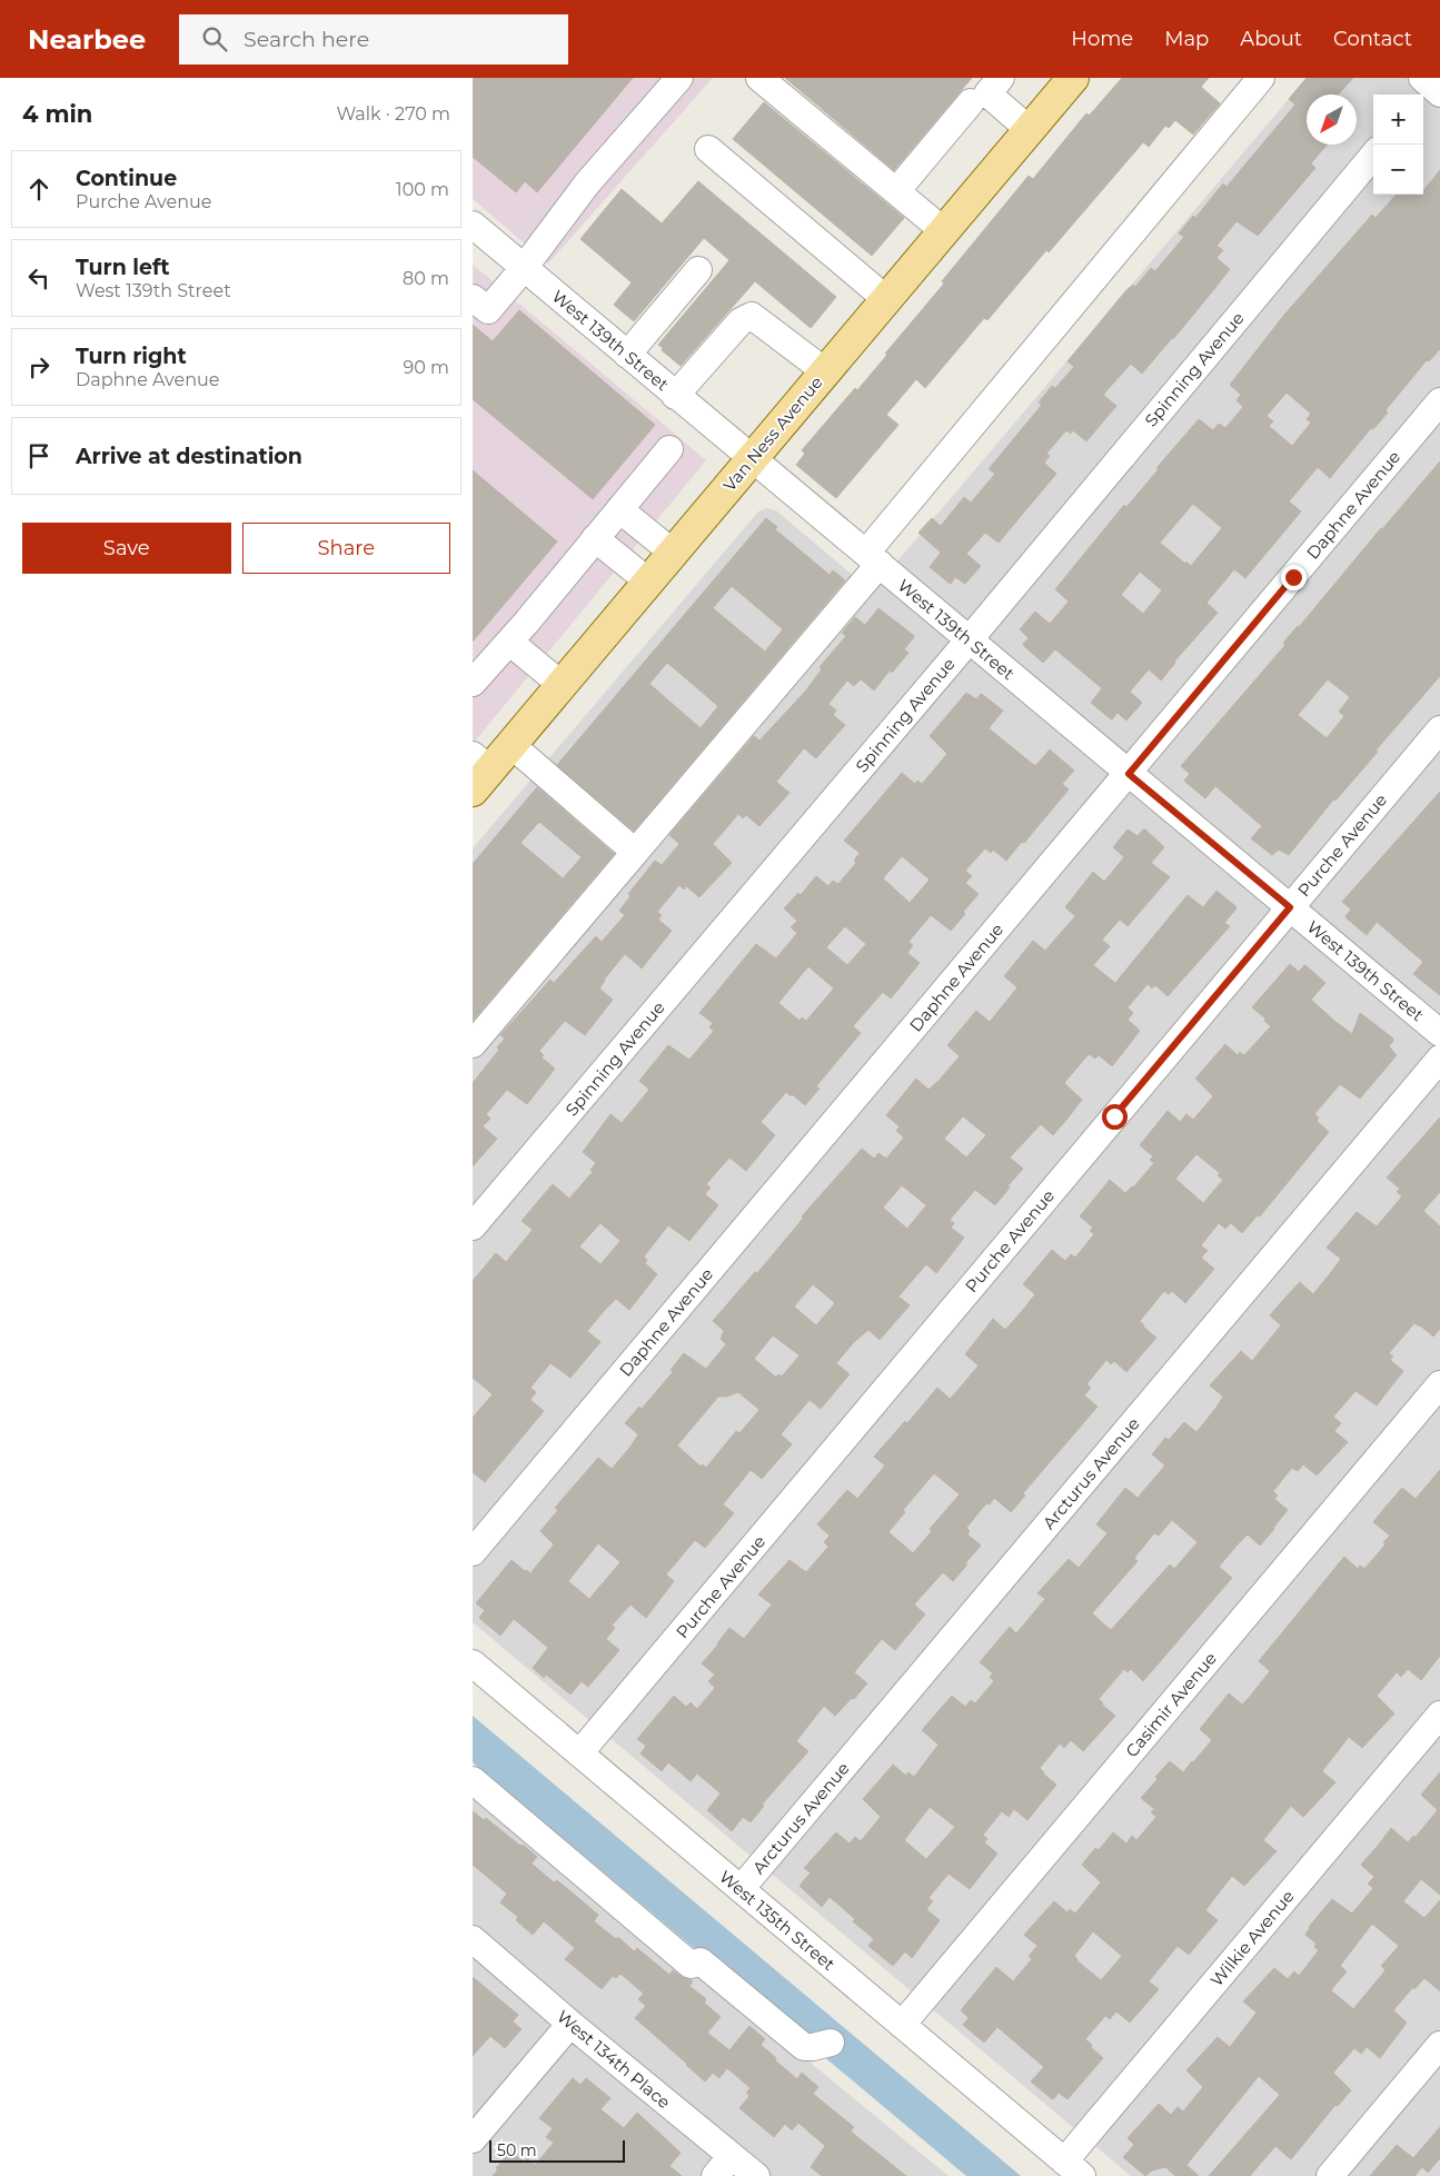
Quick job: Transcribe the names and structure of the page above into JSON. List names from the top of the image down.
{
  "streets": {
    "main road": ["Van Ness Avenue"],
    "street": [
      "West 139th Street",
      "Spinning Avenue",
      "Daphne Avenue",
      "Purche Avenue",
      "Arcturus Avenue",
      "Casimir Avenue",
      "West 135th Street",
      "Wilkie Avenue",
      "West 134th Place"
    ]
  },
  "crossings": [
    ["West 139th Street", "Spinning Avenue"],
    ["West 139th Street", "Van Ness Avenue"],
    ["West 139th Street", "Daphne Avenue"],
    ["West 139th Street", "Purche Avenue"],
    ["Purche Avenue", "West 135th Street"],
    ["Arcturus Avenue", "West 135th Street"],
    ["Casimir Avenue", "West 135th Street"],
    ["West 135th Street", "Wilkie Avenue"]
  ],
  "scale_bar": "50 m",
  "north": "bottom left",
  "page": {
    "header": "Nearbee",
    "search": "Search here",
    "nav": [
      "Home",
      "Map",
      "About",
      "Contact"
    ],
    "heading": ["4 min", "Walk · 270 m"],
    "map_buttons": ["+", "−"],
    "list": [
      ["Continue", "Purche Avenue", "100 m"],
      ["Turn left", "West 139th Street", "80 m"],
      ["Turn right", "Daphne Avenue", "90 m"],
      "Arrive at destination"
    ],
    "buttons": ["Save", "Share"],
    "scale": "50 m"
  }
}
